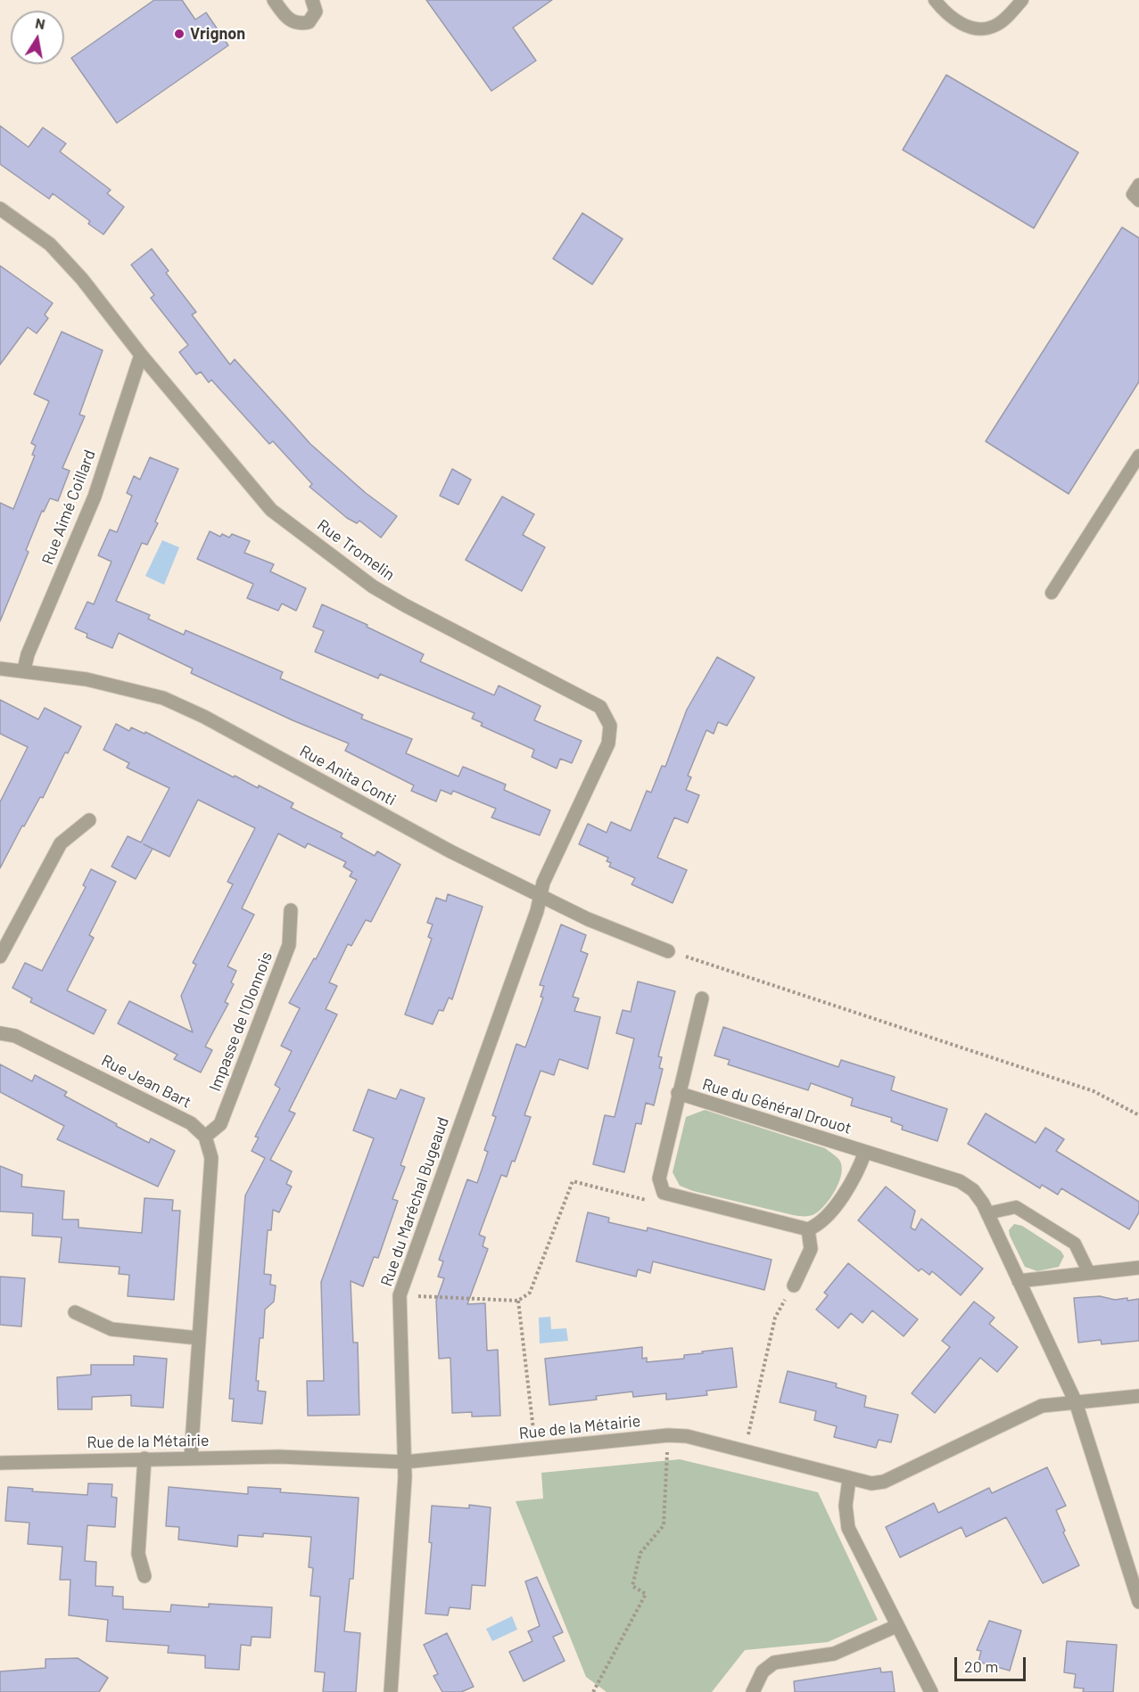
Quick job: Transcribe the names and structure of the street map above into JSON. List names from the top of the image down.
{
  "streets": {
    "street": [
      "Rue Aimé Coillard",
      "Rue Tromelin",
      "Rue Anita Conti",
      "Impasse de l'Olonnois",
      "Rue Jean Bart",
      "Rue du Général Drouot",
      "Rue du Maréchal Bugeaud",
      "Rue de la Métairie"
    ]
  },
  "crossings": [
    ["Rue Aimé Coillard", "Rue Tromelin"],
    ["Rue Aimé Coillard", "Rue Anita Conti"],
    ["Rue Tromelin", "Rue Anita Conti"],
    ["Rue Tromelin", "Rue du Maréchal Bugeaud"],
    ["Rue Anita Conti", "Rue du Maréchal Bugeaud"],
    ["Impasse de l'Olonnois", "Rue Jean Bart"],
    ["Rue du Général Drouot", "Rue de la Métairie"],
    ["Rue du Maréchal Bugeaud", "Rue de la Métairie"]
  ],
  "places": ["Vrignon"],
  "scale_bar": "20 m",
  "north": "top"
}
